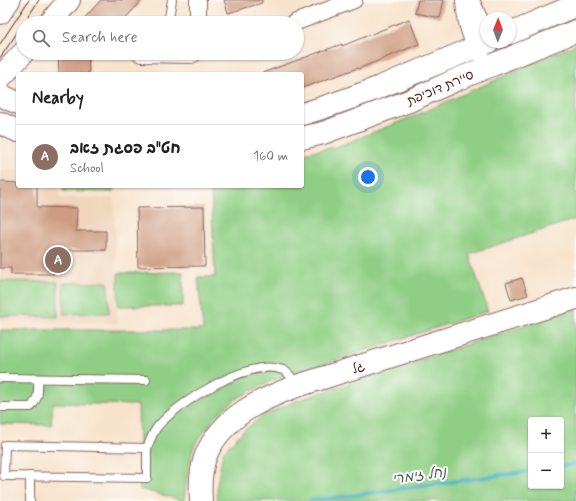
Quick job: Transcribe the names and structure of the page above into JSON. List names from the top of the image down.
{
  "streets": {
    "main road": ["סיירת דוכיפת", "גל"]
  },
  "water": ["נחל זימרי"],
  "north": "top",
  "page": {
    "search": "Search here",
    "heading": "Nearby",
    "list": [
      {
        "mark": "A",
        "name": "חט\"ב פסגת זאב",
        "note": "School",
        "value": "160 m"
      }
    ],
    "pins": "A",
    "map_buttons": ["+", "−"]
  }
}
